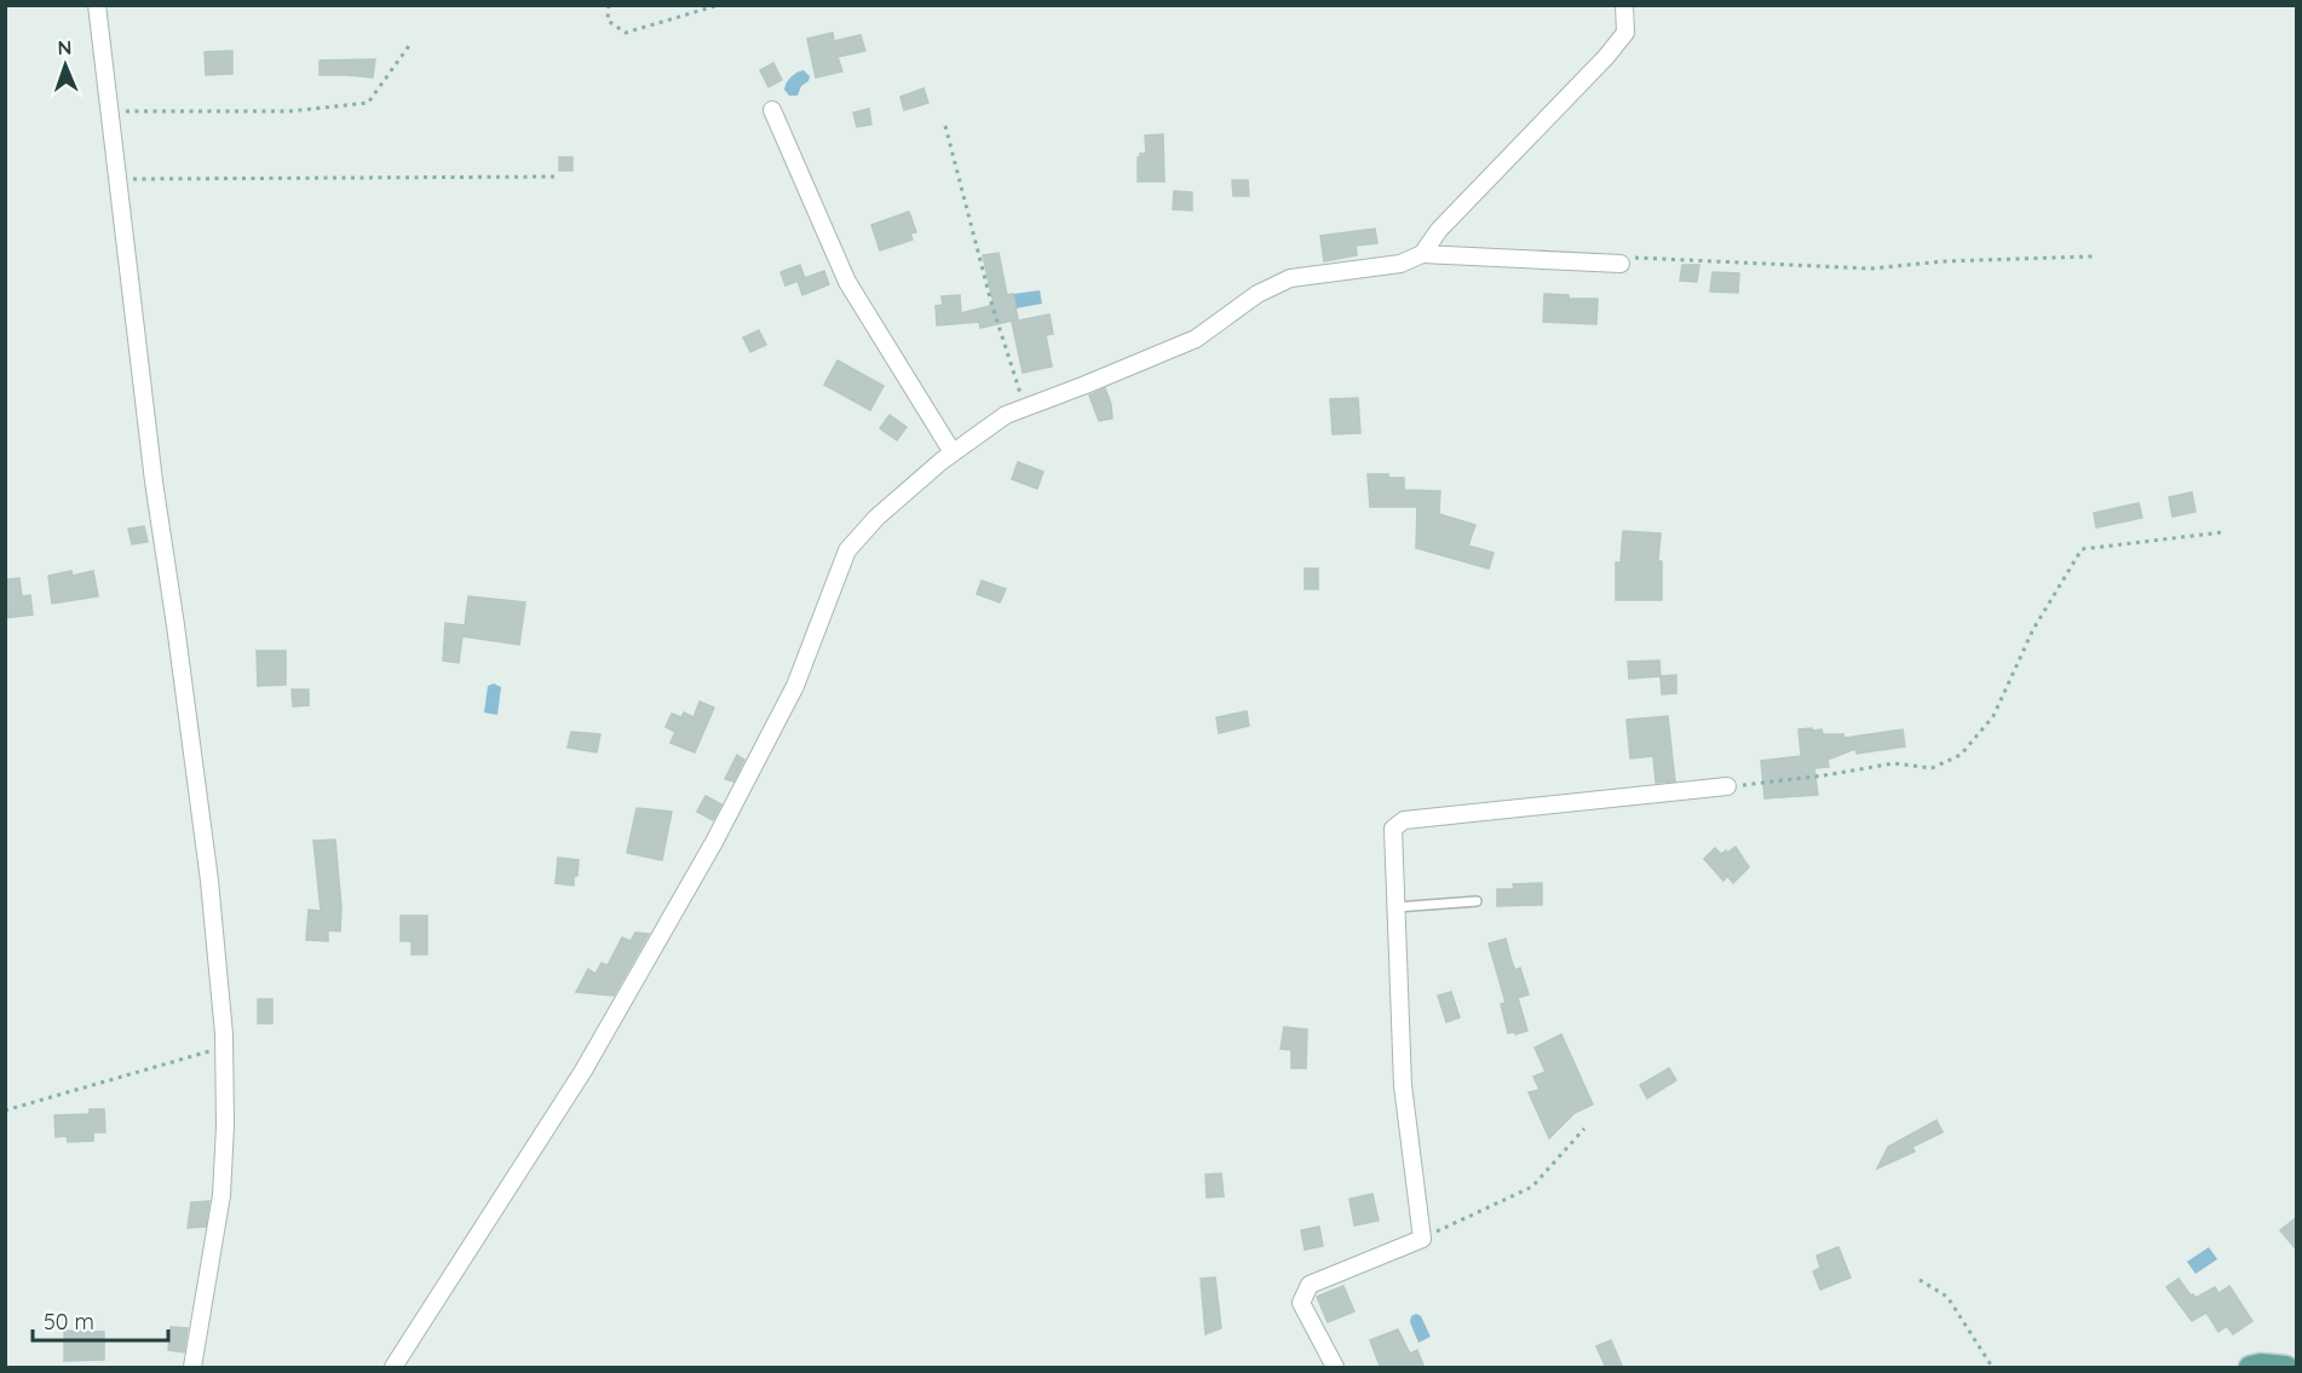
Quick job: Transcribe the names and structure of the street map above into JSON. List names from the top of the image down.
{
  "scale_bar": "50 m",
  "north": "top"
}
